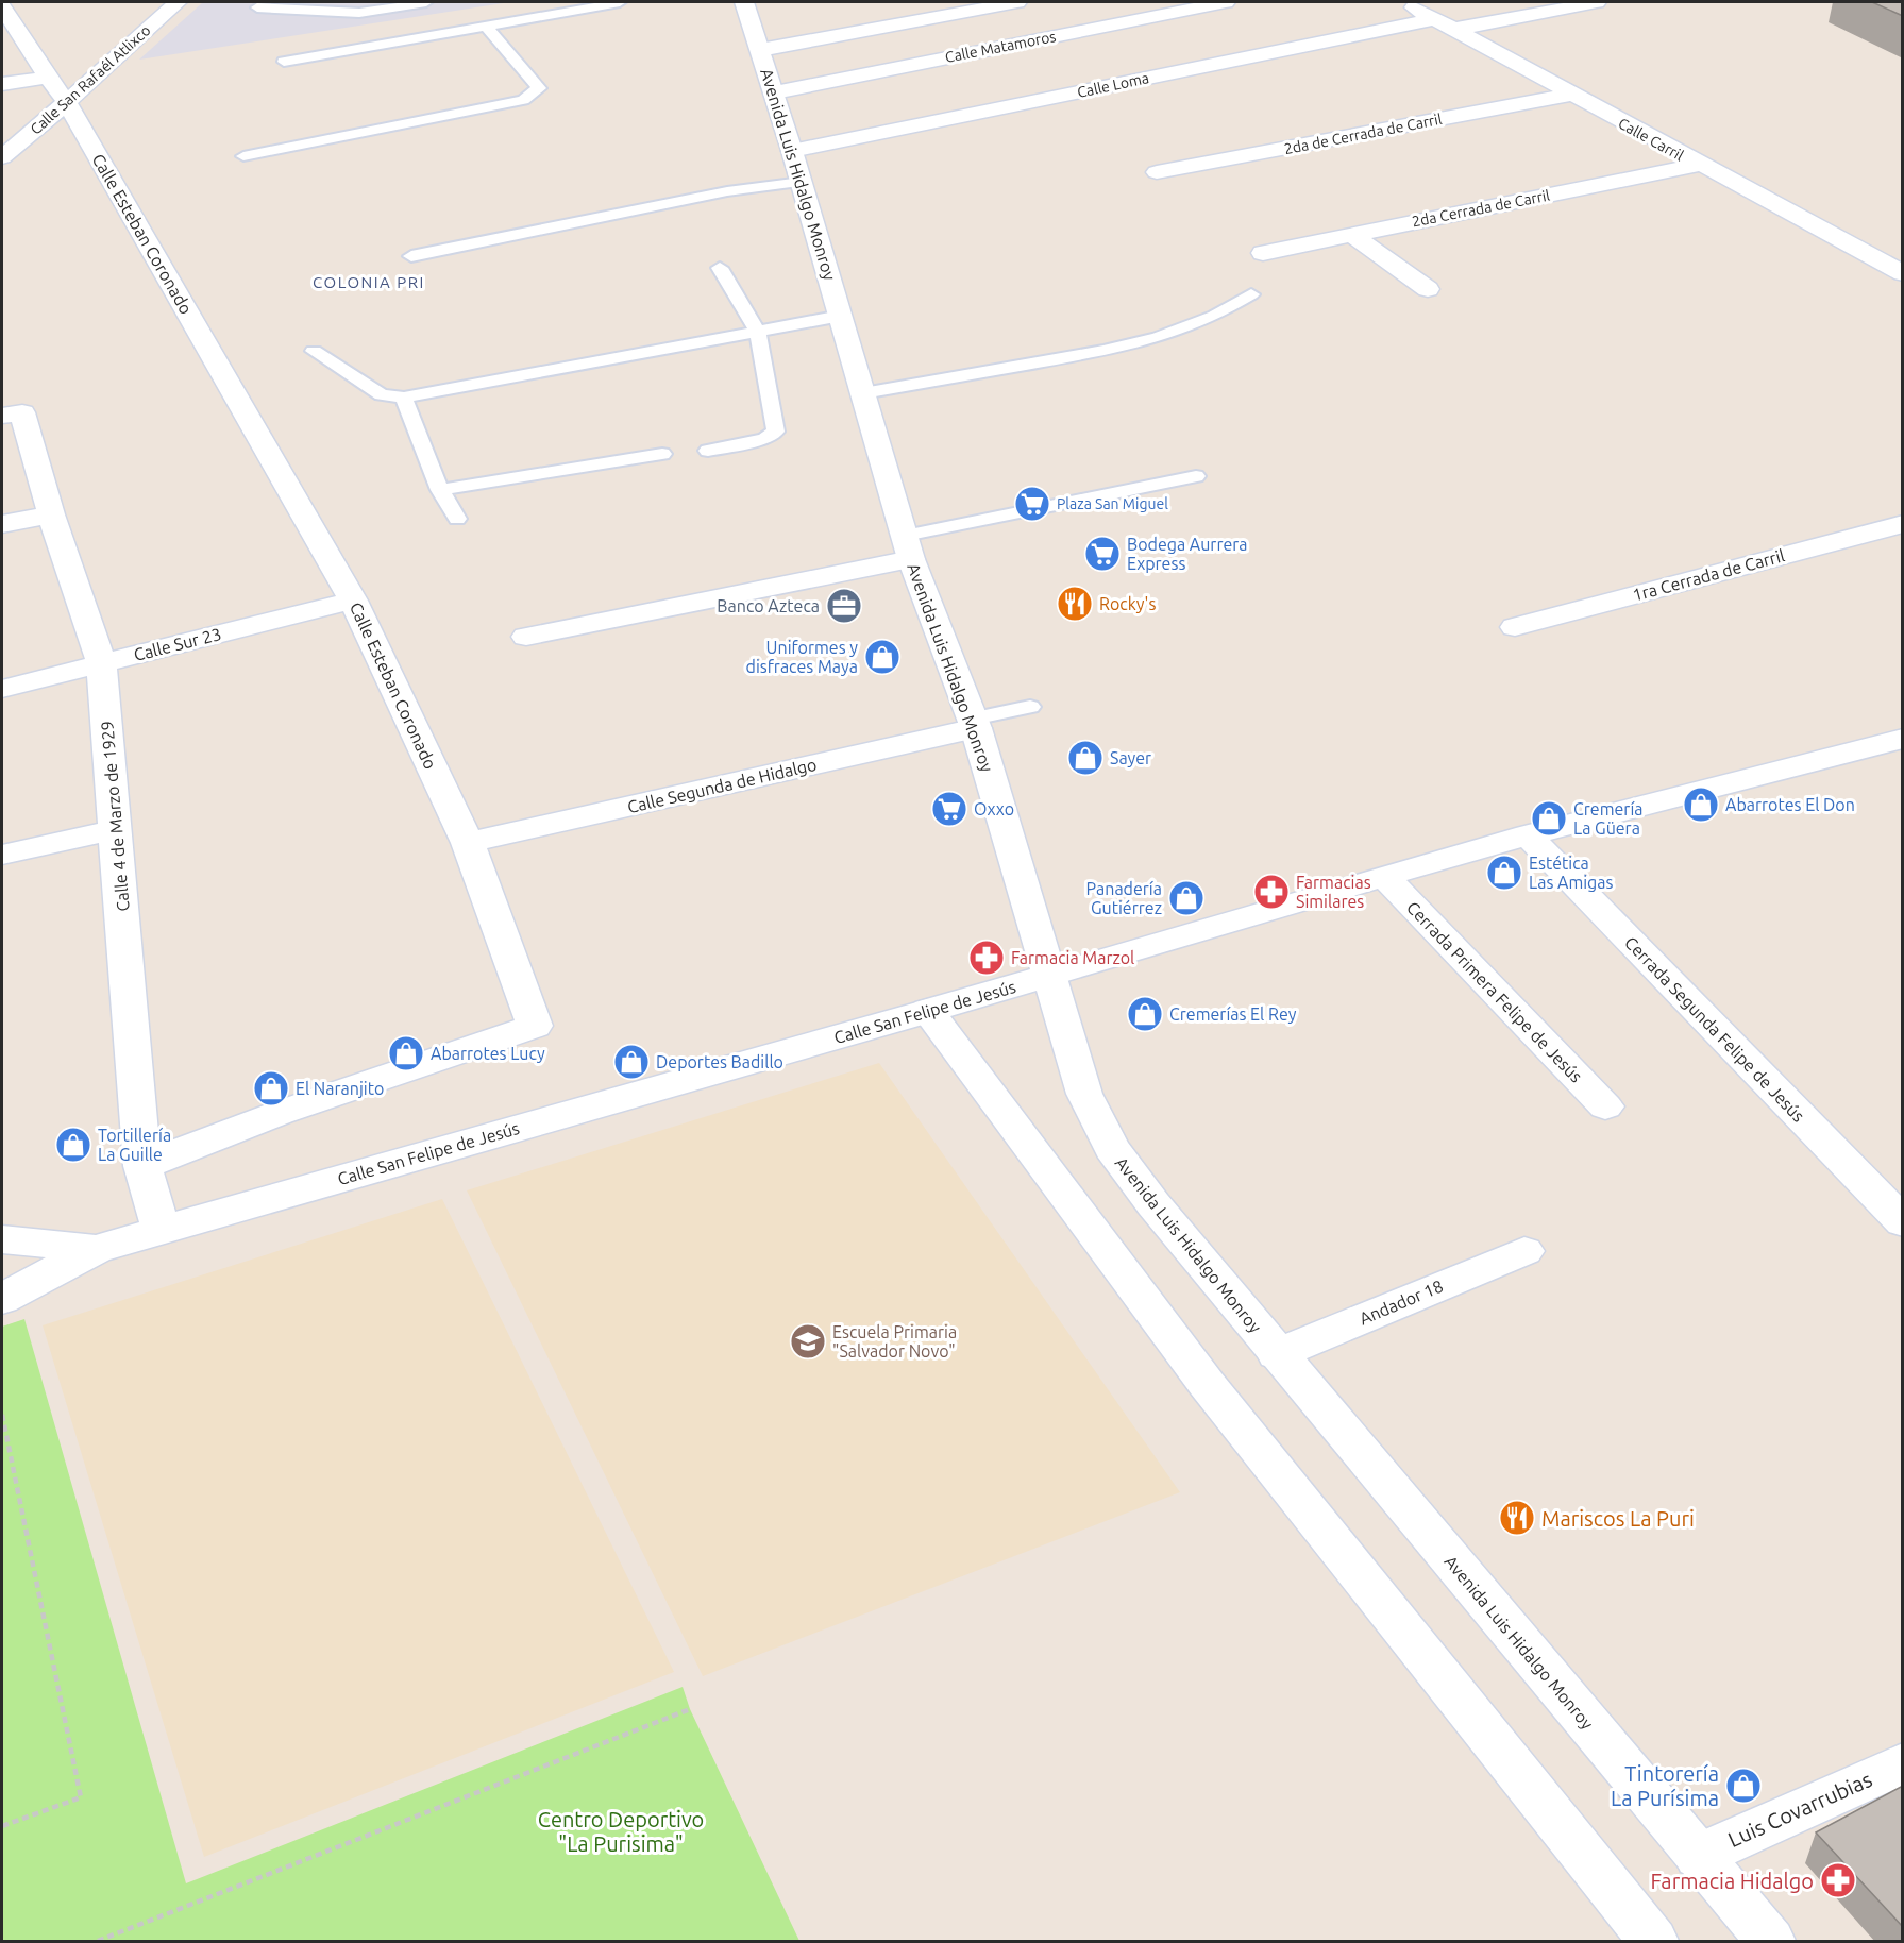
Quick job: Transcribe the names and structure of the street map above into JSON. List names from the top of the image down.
{
  "streets": {
    "street": [
      "Calle Matamoros",
      "Calle San Rafaél Atlixco",
      "Calle Loma",
      "2da de Cerrada de Carril",
      "Calle Carril",
      "Avenida Luis Hidalgo Monroy",
      "2da Cerrada de Carril",
      "Calle Esteban Coronado",
      "1ra Cerrada de Carril",
      "Calle Sur 23",
      "Calle Segunda de Hidalgo",
      "Calle 4 de Marzo de 1929",
      "Cerrada Primera Felipe de Jesús",
      "Calle San Felipe de Jesús",
      "Cerrada Segunda Felipe de Jesús",
      "Andador 18",
      "Luis Covarrubias"
    ]
  },
  "crossings": [
    ["Calle Matamoros", "Avenida Luis Hidalgo Monroy"],
    ["Calle San Rafaél Atlixco", "Calle Esteban Coronado"],
    ["Calle Loma", "Calle Carril"],
    ["Calle Loma", "Avenida Luis Hidalgo Monroy"],
    ["2da de Cerrada de Carril", "Calle Carril"],
    ["Calle Carril", "2da Cerrada de Carril"],
    ["Avenida Luis Hidalgo Monroy", "Calle Segunda de Hidalgo"],
    ["Avenida Luis Hidalgo Monroy", "Calle San Felipe de Jesús"],
    ["Avenida Luis Hidalgo Monroy", "Andador 18"],
    ["Avenida Luis Hidalgo Monroy", "Luis Covarrubias"],
    ["Calle Esteban Coronado", "Calle Sur 23"],
    ["Calle Esteban Coronado", "Calle Segunda de Hidalgo"],
    ["Calle Esteban Coronado", "Calle 4 de Marzo de 1929"],
    ["Calle Sur 23", "Calle 4 de Marzo de 1929"],
    ["Calle 4 de Marzo de 1929", "Calle San Felipe de Jesús"],
    ["Cerrada Primera Felipe de Jesús", "Calle San Felipe de Jesús"],
    ["Calle San Felipe de Jesús", "Cerrada Segunda Felipe de Jesús"]
  ],
  "districts": ["COLONIA PRI"],
  "parks": ["Centro Deportivo \"La Purisima\""],
  "places": {
    "supermarket": ["Plaza San Miguel", "Bodega Aurrera Express", "Oxxo"],
    "restaurant": ["Rocky's", "Mariscos La Puri"],
    "office": ["Banco Azteca"],
    "shop": [
      "Uniformes y disfraces Maya",
      "Sayer",
      "Abarrotes El Don",
      "Cremería La Güera",
      "Estética Las Amigas",
      "Panadería Gutiérrez",
      "Cremerías El Rey",
      "Abarrotes Lucy",
      "Deportes Badillo",
      "El Naranjito",
      "Tortillería La Guille",
      "Tintorería La Purísima"
    ],
    "pharmacy": ["Farmacias Similares", "Farmacia Marzol", "Farmacia Hidalgo"],
    "school or university": ["Escuela Primaria \"Salvador Novo\""]
  }
}
